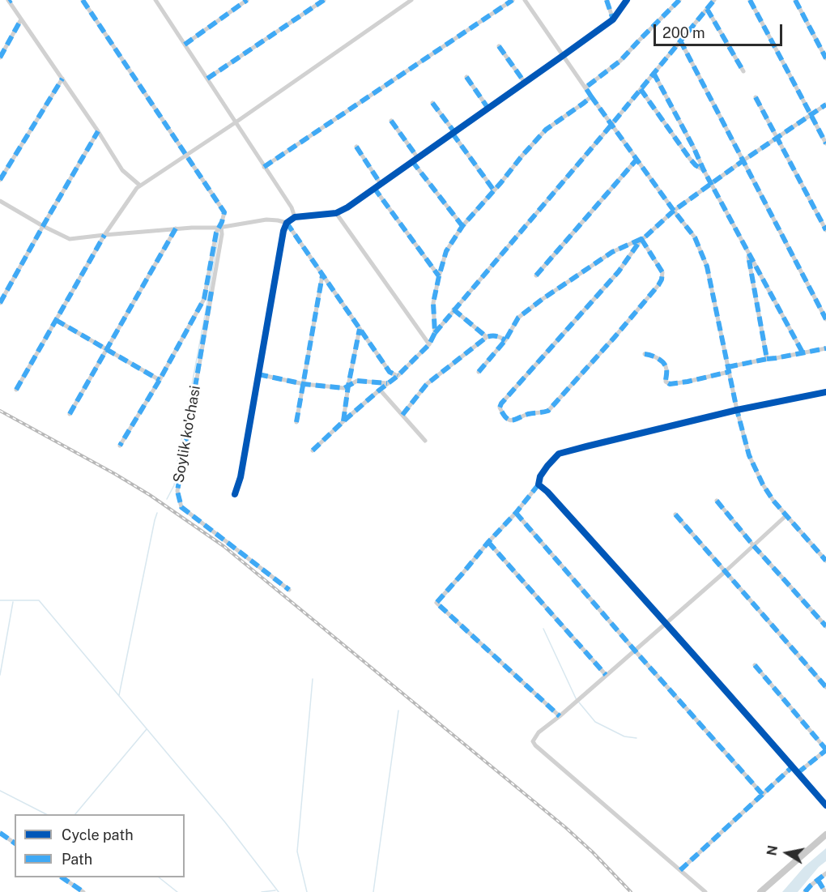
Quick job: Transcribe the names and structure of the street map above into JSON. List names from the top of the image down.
{
  "streets": {
    "street": ["Soylik ko'chasi"]
  },
  "legend": ["Cycle path", "Path"],
  "scale_bar": "200 m",
  "north": "left"
}
